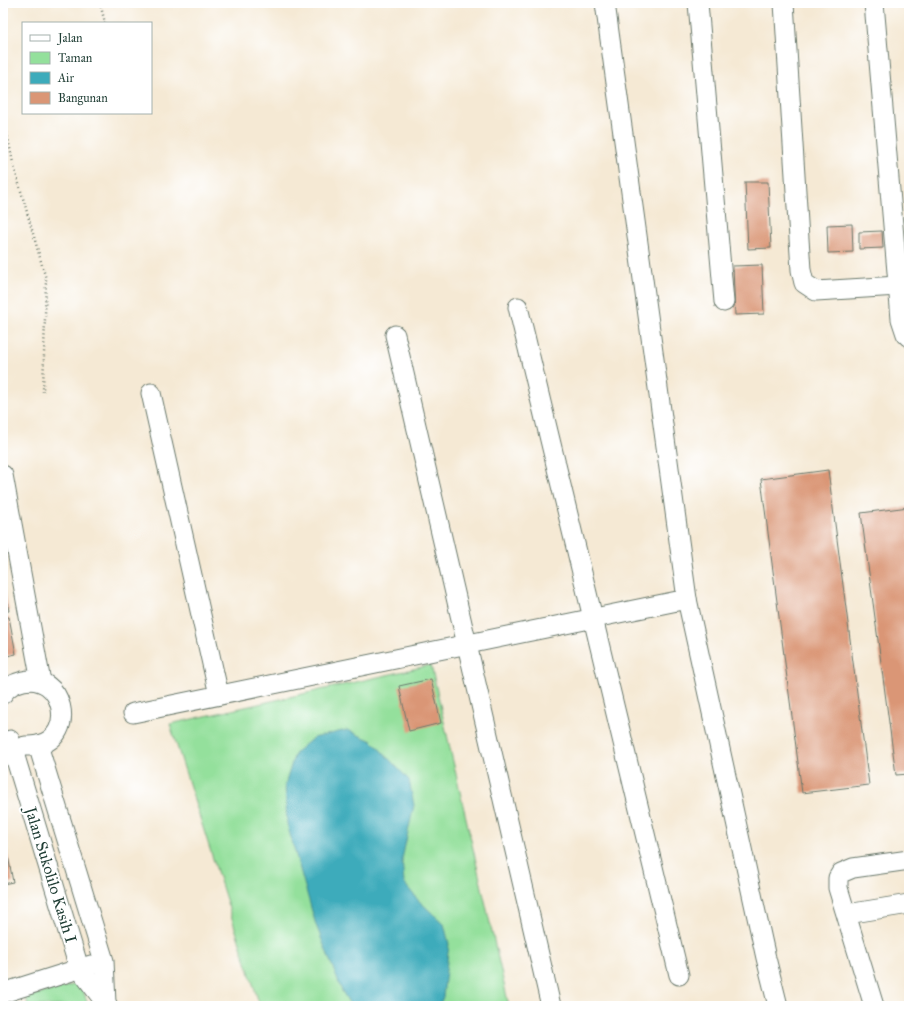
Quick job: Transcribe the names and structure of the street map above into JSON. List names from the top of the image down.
{
  "streets": {
    "street": ["Jalan Sukolilo Kasih I"]
  },
  "legend": [
    "Jalan",
    "Taman",
    "Air",
    "Bangunan"
  ]
}
